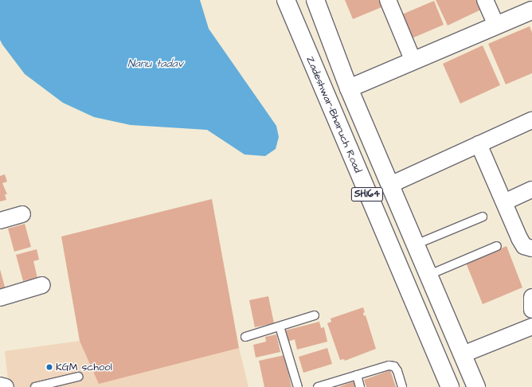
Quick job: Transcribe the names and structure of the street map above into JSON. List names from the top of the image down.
{
  "streets": {
    "main road": ["Zadeshwar-Bharuch Road", "SH164"]
  },
  "water": ["Nanu tadav"],
  "places": ["KGM school"]
}
